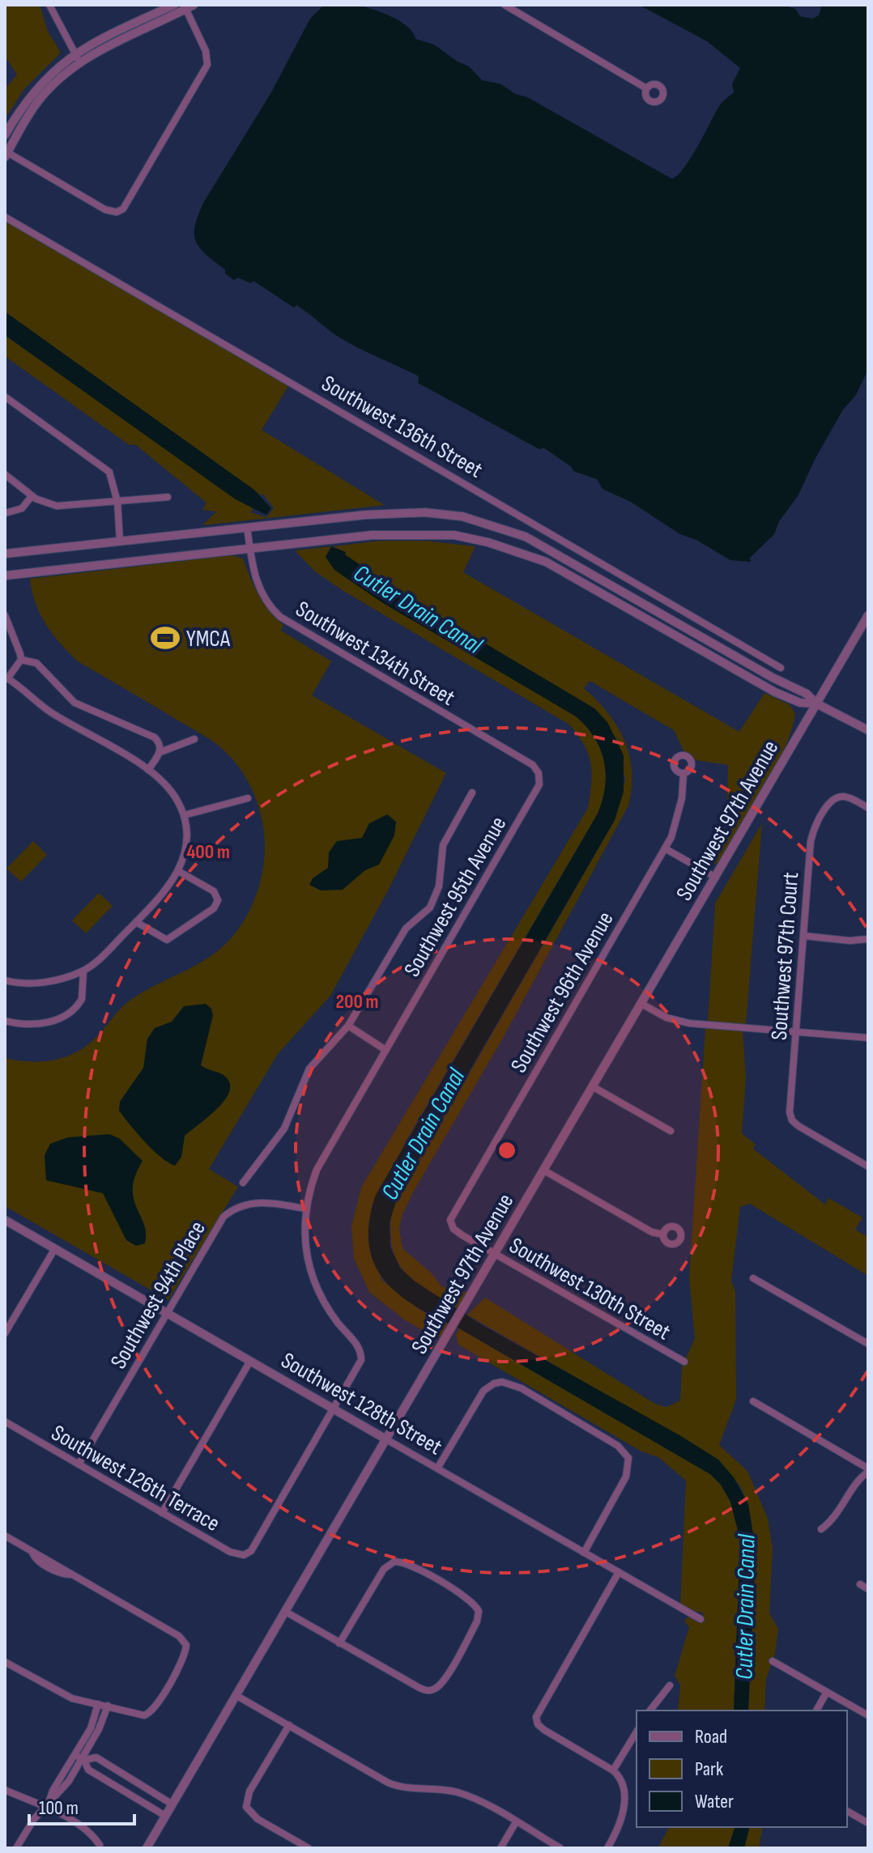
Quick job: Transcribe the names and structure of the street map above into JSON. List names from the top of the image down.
{
  "streets": {
    "street": [
      "Southwest 136th Street",
      "Southwest 134th Street",
      "Southwest 97th Avenue",
      "Southwest 95th Avenue",
      "Southwest 97th Court",
      "Southwest 96th Avenue",
      "Southwest 130th Street",
      "Southwest 94th Place",
      "Southwest 128th Street",
      "Southwest 126th Terrace"
    ]
  },
  "crossings": [
    ["Southwest 134th Street", "Southwest 95th Avenue"],
    ["Southwest 97th Avenue", "Southwest 130th Street"],
    ["Southwest 97th Avenue", "Southwest 128th Street"],
    ["Southwest 95th Avenue", "Southwest 94th Place"],
    ["Southwest 95th Avenue", "Southwest 128th Street"],
    ["Southwest 95th Avenue", "Southwest 126th Terrace"],
    ["Southwest 96th Avenue", "Southwest 130th Street"],
    ["Southwest 94th Place", "Southwest 128th Street"],
    ["Southwest 94th Place", "Southwest 126th Terrace"],
    ["Southwest 128th Street", "Southwest 126th Terrace"]
  ],
  "water": ["Cutler Drain Canal"],
  "places": {
    "sports": ["YMCA"]
  },
  "legend": ["Road", "Park", "Water"],
  "scale_bar": "100 m",
  "rings": ["400 m", "200 m"]
}
